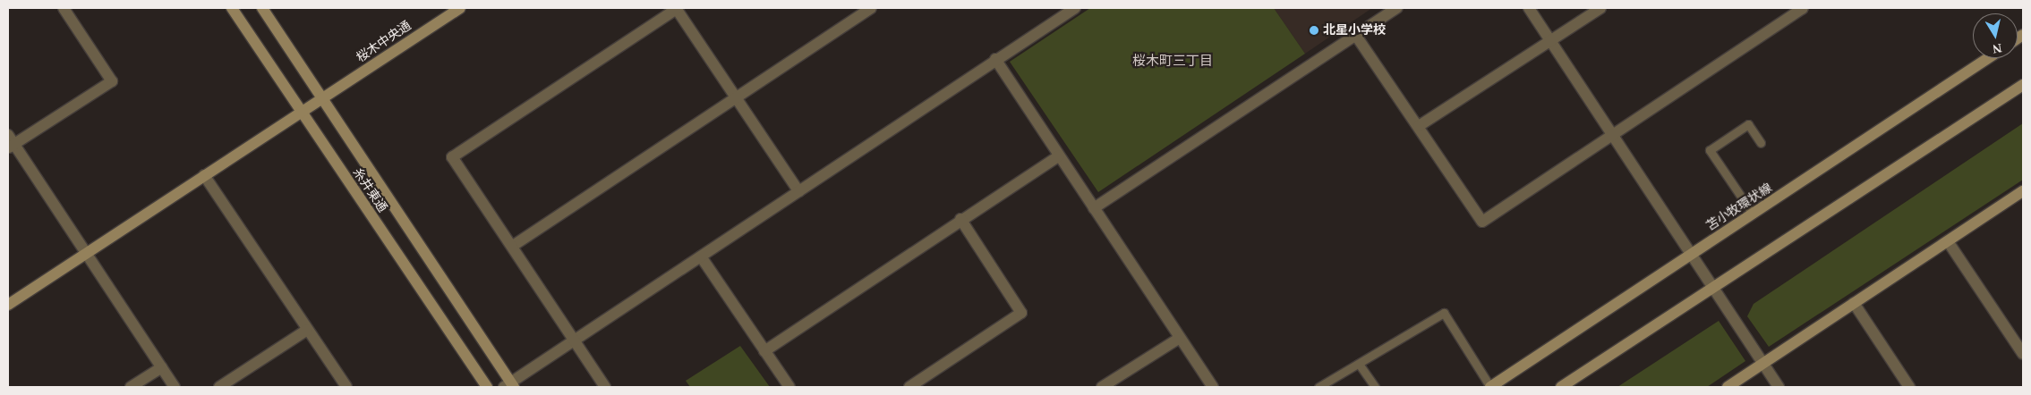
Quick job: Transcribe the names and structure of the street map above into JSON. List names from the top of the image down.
{
  "streets": {
    "street": ["桜木中央通", "糸井東通", "苫小牧環状線"]
  },
  "crossings": [
    ["桜木中央通", "糸井東通"]
  ],
  "districts": ["桜木町三丁目"],
  "places": ["北星小学校"],
  "north": "bottom"
}
